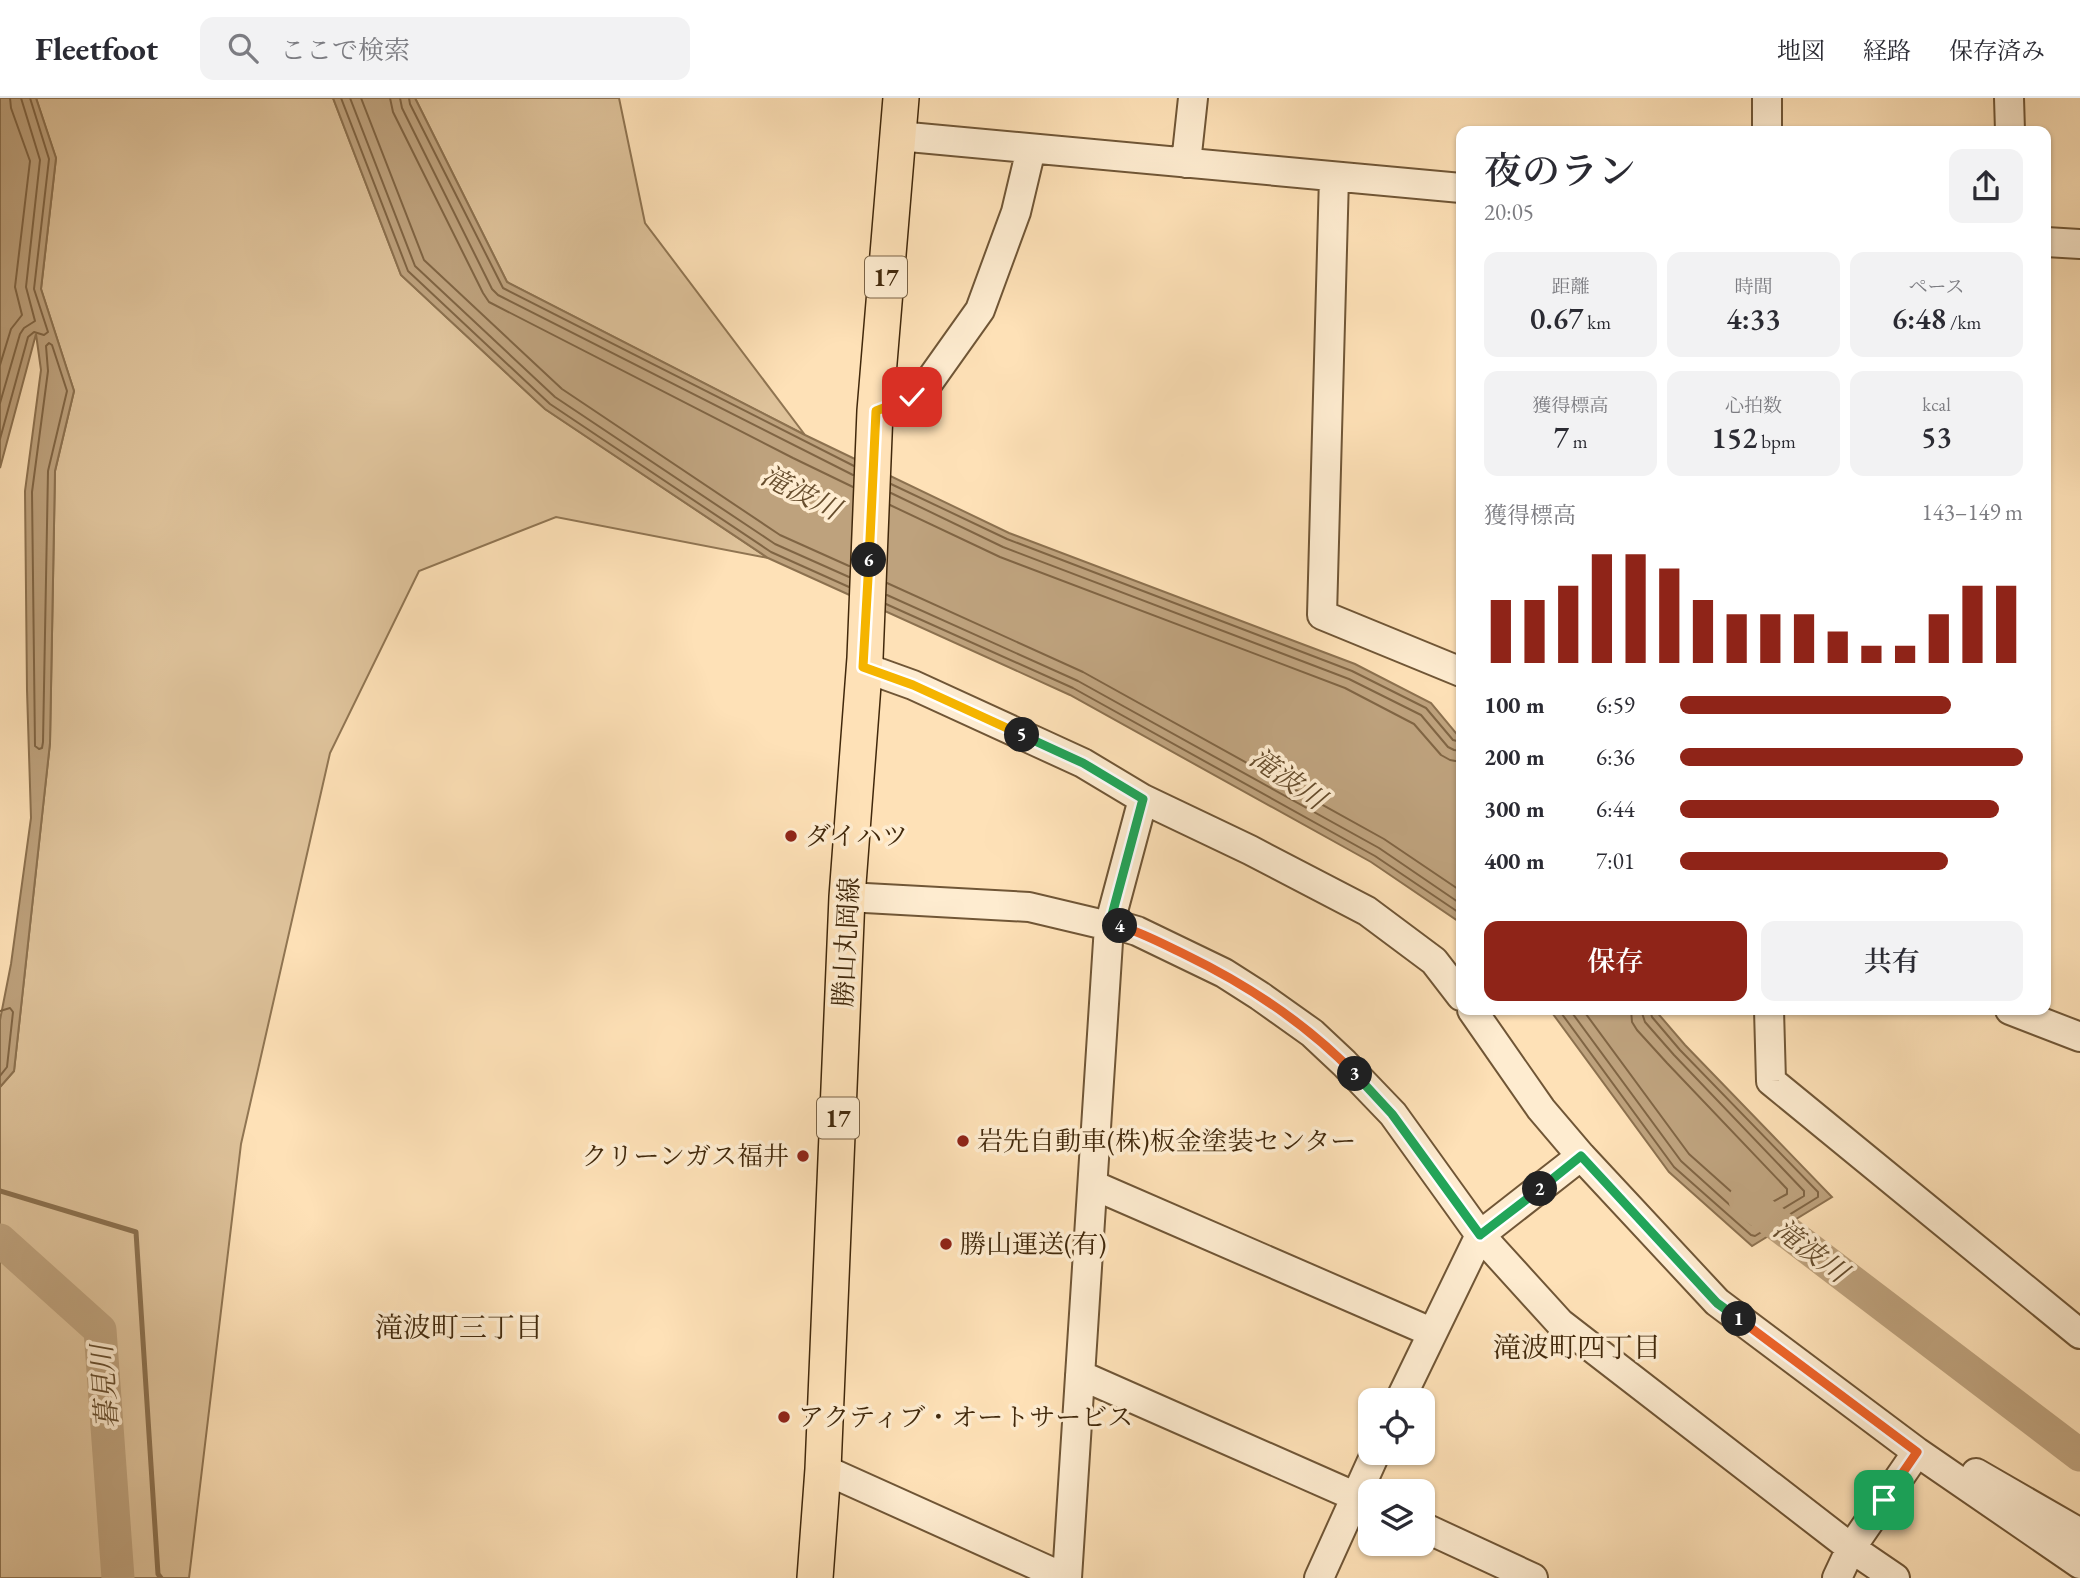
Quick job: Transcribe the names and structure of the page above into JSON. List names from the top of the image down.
{
  "streets": {
    "main road": ["17", "勝山丸岡線"]
  },
  "districts": ["滝波町三丁目", "滝波町四丁目"],
  "water": ["滝波川", "暮見川"],
  "places": [
    "ダイハツ",
    "岩先自動車(株)板金塗装センター",
    "クリーンガス福井",
    "勝山運送(有)",
    "アクティブ・オートサービス"
  ],
  "page": {
    "header": "Fleetfoot",
    "search": "ここで検索",
    "nav": ["地図", "経路", "保存済み"],
    "heading": ["夜のラン", "20:05"],
    "stats": [
      ["距離", "0.67 km"],
      ["時間", "4:33"],
      ["ペース", "6:48 /km"],
      ["獲得標高", "7 m"],
      ["心拍数", "152 bpm"],
      ["kcal", "53"]
    ],
    "chart": ["獲得標高", "143–149 m"],
    "pins": [
      "6",
      "5",
      "4",
      "3",
      "2",
      "1"
    ],
    "list": [
      {
        "name": "100 m",
        "note": "6:59"
      },
      {
        "name": "200 m",
        "note": "6:36"
      },
      {
        "name": "300 m",
        "note": "6:44"
      },
      {
        "name": "400 m",
        "note": "7:01"
      }
    ],
    "buttons": ["保存", "共有"]
  }
}
